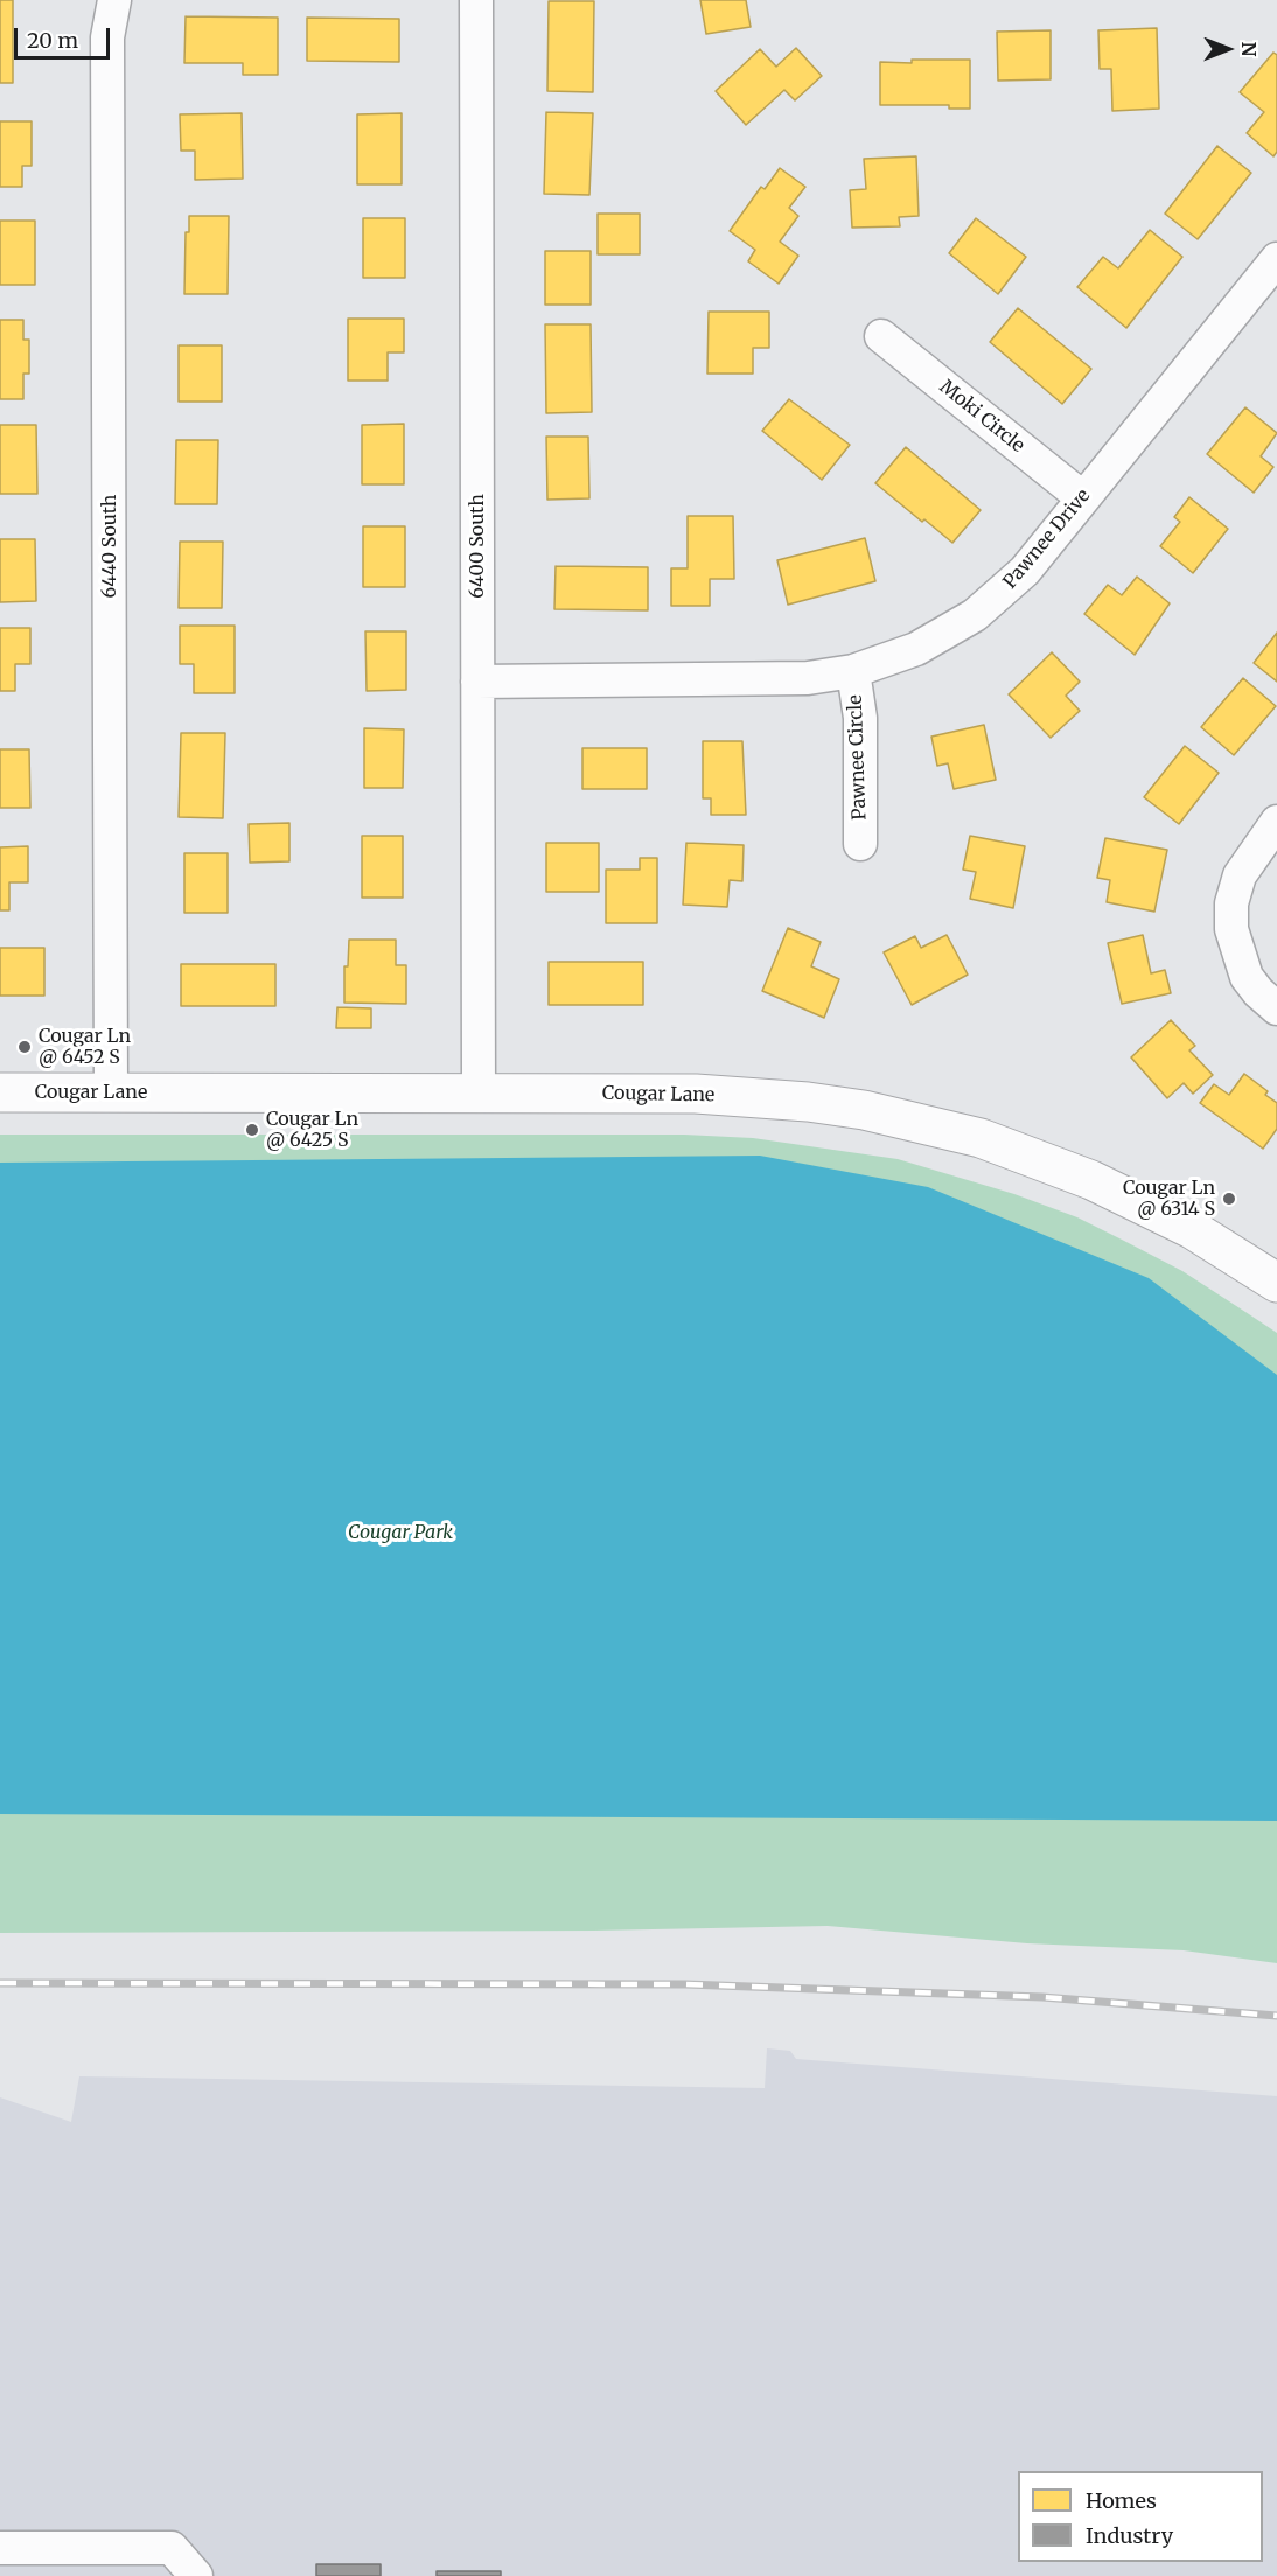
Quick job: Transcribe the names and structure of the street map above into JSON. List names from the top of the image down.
{
  "streets": {
    "main road": ["Cougar Lane"],
    "street": [
      "Moki Circle",
      "Pawnee Drive",
      "6440 South",
      "6400 South",
      "Pawnee Circle"
    ]
  },
  "crossings": [
    ["Moki Circle", "Pawnee Drive"],
    ["Pawnee Drive", "6400 South"],
    ["Pawnee Drive", "Pawnee Circle"],
    ["6440 South", "Cougar Lane"],
    ["6400 South", "Cougar Lane"]
  ],
  "parks": ["Cougar Park"],
  "places": ["Cougar Ln @ 6452 S", "Cougar Ln @ 6425 S", "Cougar Ln @ 6314 S"],
  "legend": ["Homes", "Industry"],
  "scale_bar": "20 m",
  "north": "right"
}
